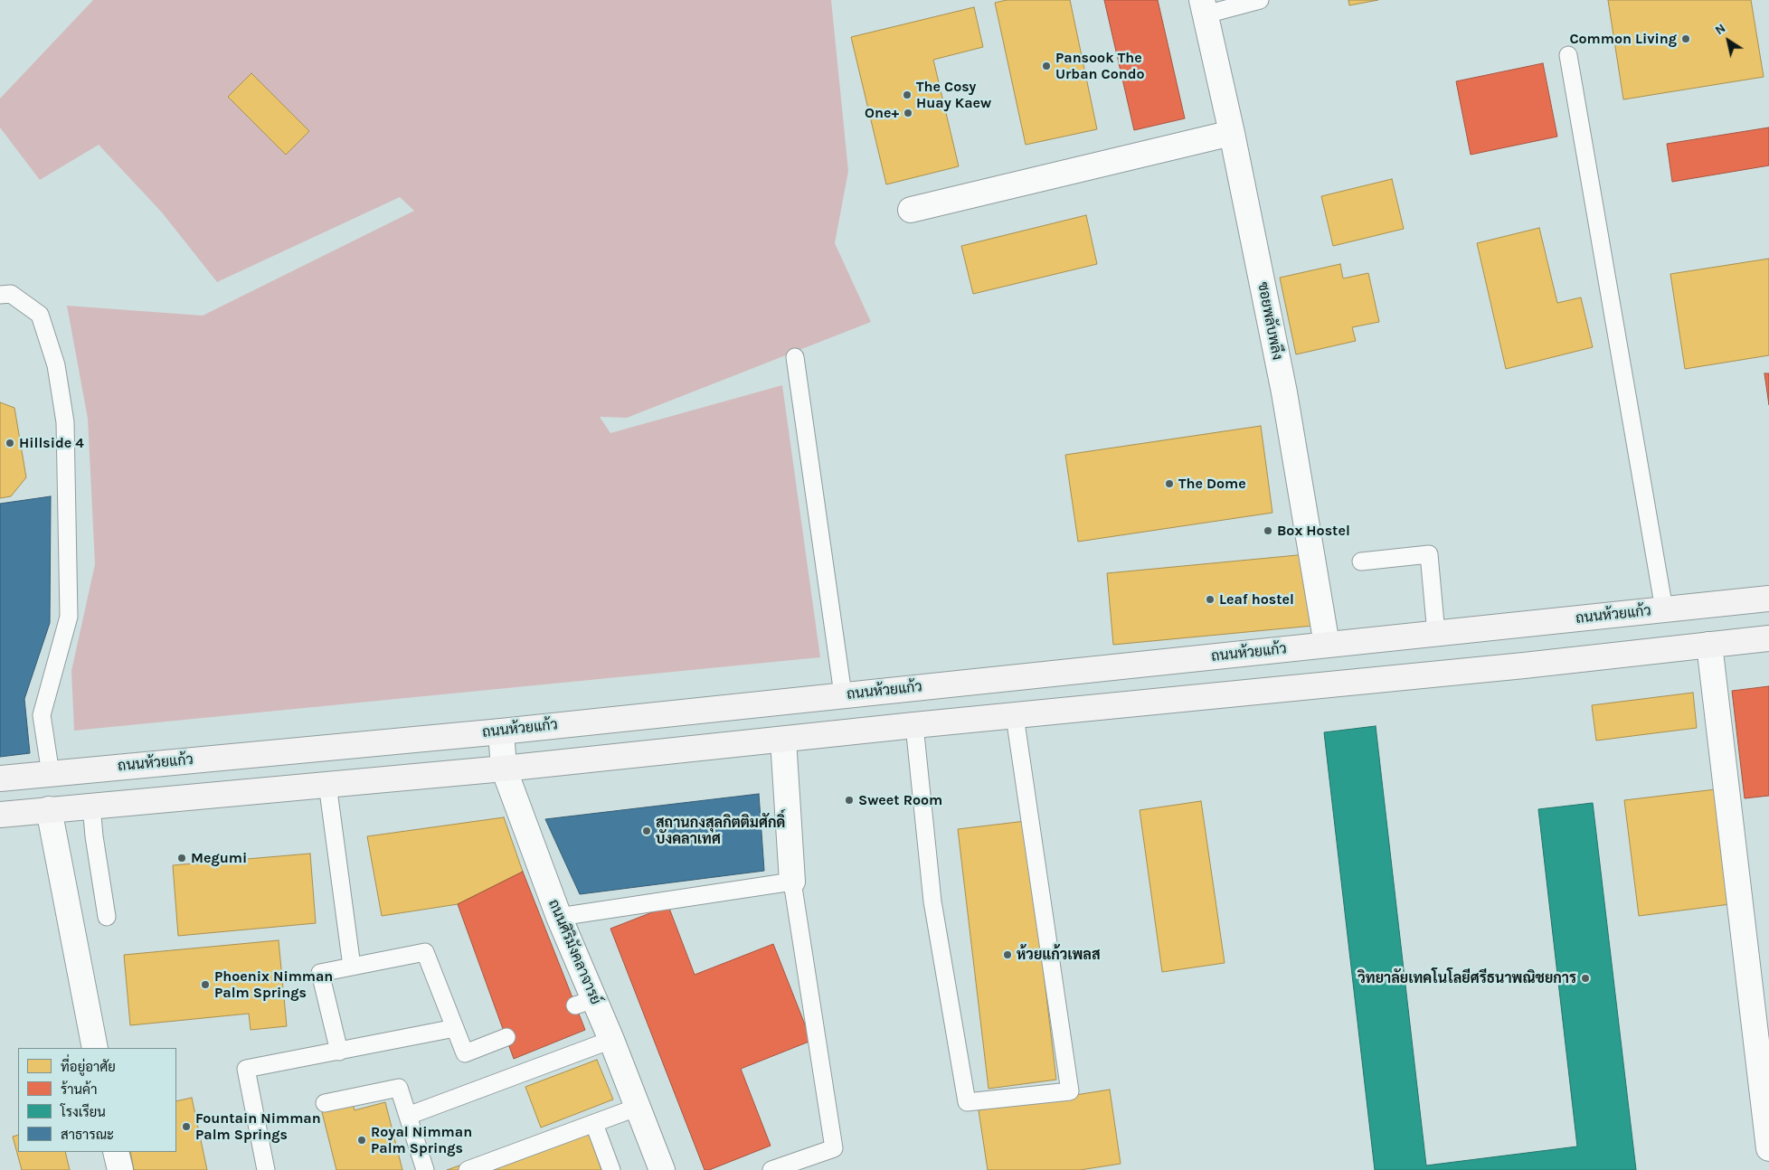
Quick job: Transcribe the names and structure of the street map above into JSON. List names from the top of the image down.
{
  "streets": {
    "main road": ["ถนนห้วยแก้ว"],
    "street": ["ซอยพลับพลึง", "ถนนศิริมังคลาจารย์"]
  },
  "crossings": [
    ["ซอยพลับพลึง", "ถนนห้วยแก้ว"],
    ["ถนนห้วยแก้ว", "ถนนศิริมังคลาจารย์"]
  ],
  "places": [
    "Common Living",
    "Pansook The Urban Condo",
    "The Cosy Huay Kaew",
    "One+",
    "Hillside 4",
    "The Dome",
    "Box Hostel",
    "Leaf hostel",
    "Sweet Room",
    "สถานกงสุลกิตติมศักดิ์ บังคลาเทศ",
    "Megumi",
    "ห้วยแก้วเพลส",
    "วิทยาลัยเทคโนโลยีศรีธนาพณิชยการ",
    "Phoenix Nimman Palm Springs",
    "Fountain Nimman Palm Springs",
    "Royal Nimman Palm Springs"
  ],
  "legend": [
    "ที่อยู่อาศัย",
    "ร้านค้า",
    "โรงเรียน",
    "สาธารณะ"
  ],
  "north": "top left"
}
